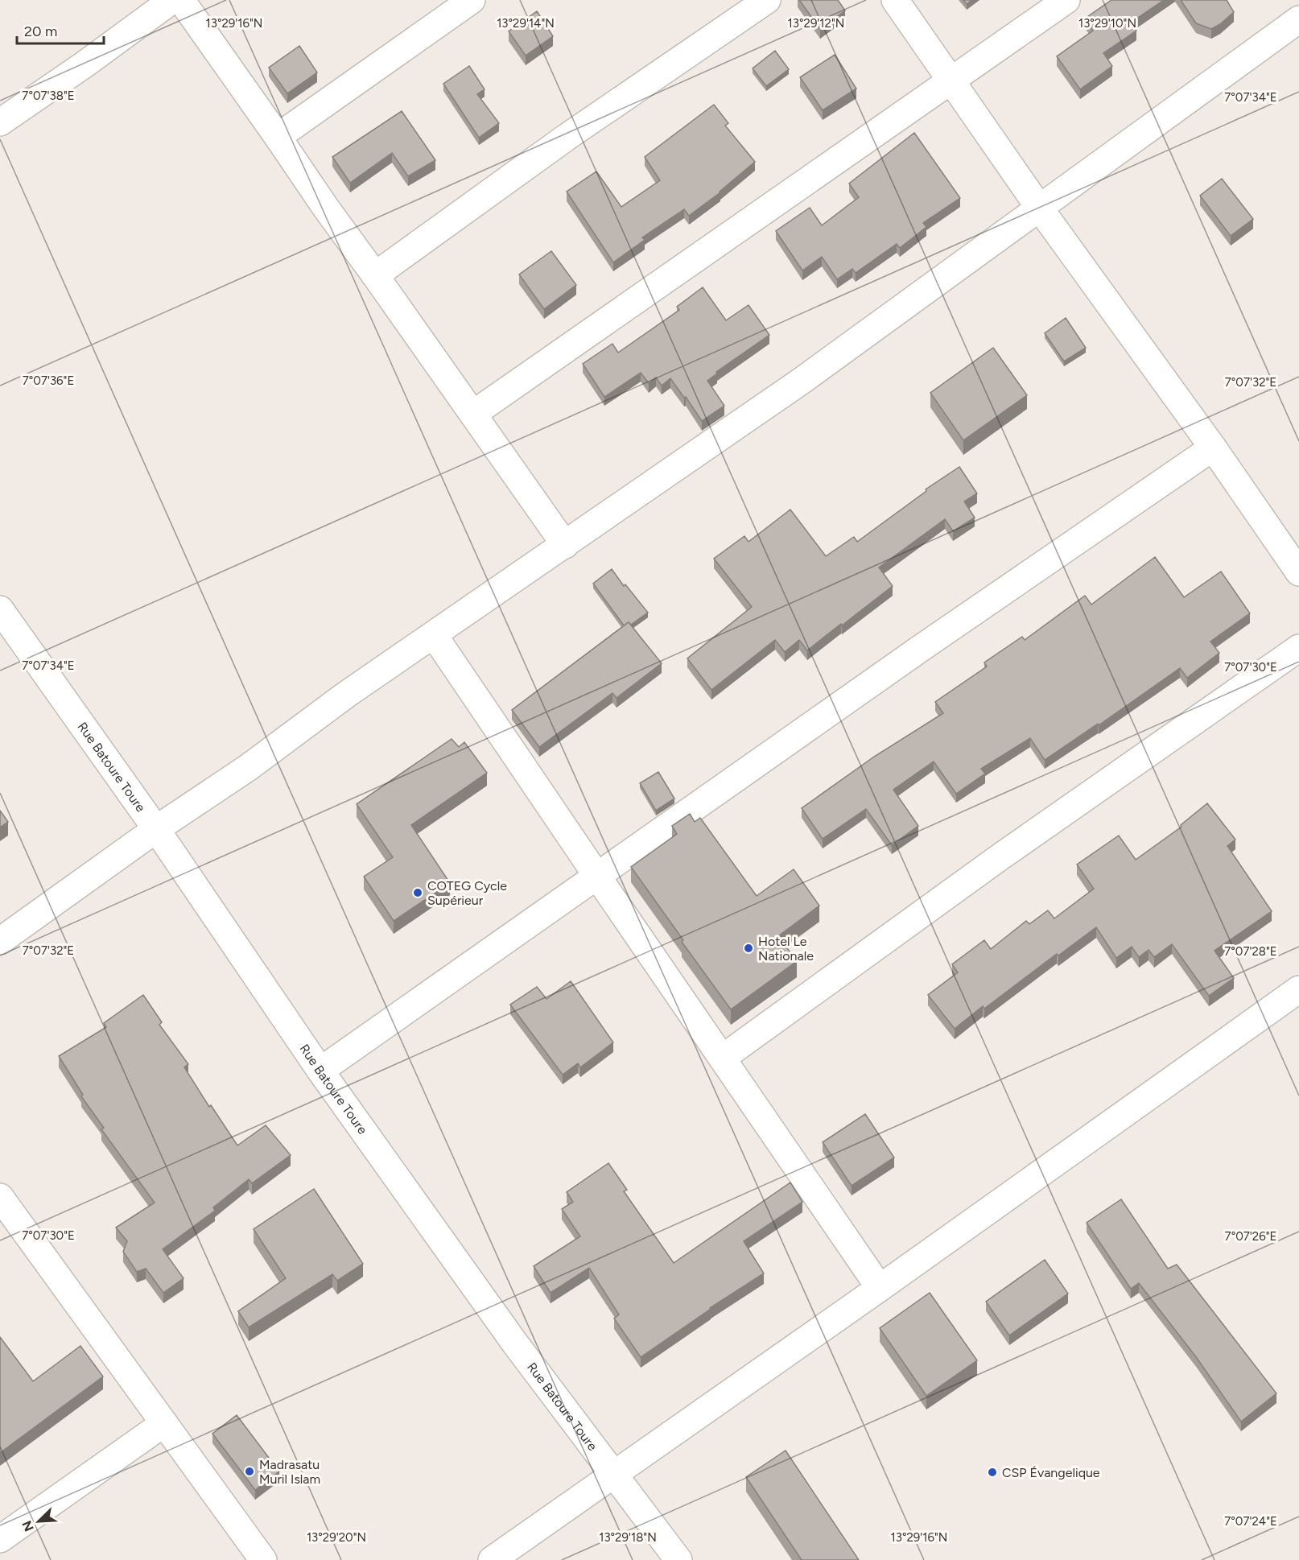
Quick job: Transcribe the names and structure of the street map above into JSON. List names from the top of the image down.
{
  "streets": {
    "street": ["Rue Batoure Toure"]
  },
  "places": [
    "COTEG Cycle Supérieur",
    "Hotel Le Nationale",
    "Madrasatu Muril Islam",
    "CSP Évangelique"
  ],
  "scale_bar": "20 m",
  "north": "bottom left",
  "coordinates": [
    "13°29'10\"N",
    "13°29'16\"N",
    "13°29'14\"N",
    "13°29'12\"N",
    "7°07'38\"E",
    "7°07'34\"E",
    "7°07'36\"E",
    "7°07'32\"E",
    "7°07'30\"E",
    "7°07'28\"E",
    "7°07'26\"E",
    "7°07'24\"E",
    "13°29'20\"N",
    "13°29'18\"N"
  ]
}
